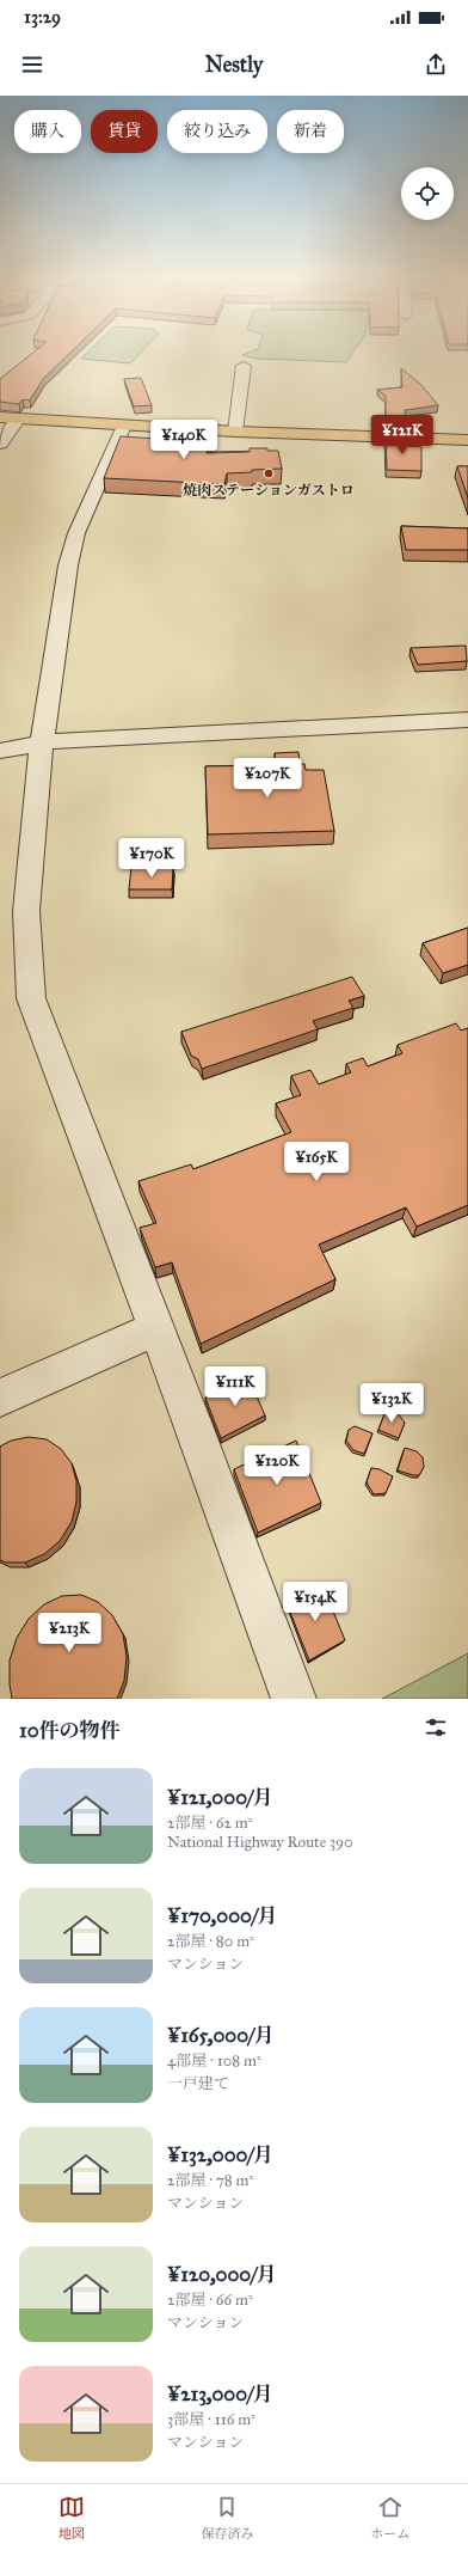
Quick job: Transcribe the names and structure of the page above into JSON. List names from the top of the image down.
{
  "places": ["焼肉ステーションガストロ"],
  "page": {
    "status": "13:29",
    "header": "Nestly",
    "chip": [
      "購入",
      "賃貸",
      "絞り込み",
      "新着"
    ],
    "price": [
      "¥121K",
      "¥140K",
      "¥207K",
      "¥170K",
      "¥165K",
      "¥111K",
      "¥132K",
      "¥120K",
      "¥154K",
      "¥213K"
    ],
    "heading": "10件の物件",
    "list": [
      {
        "name": "¥121,000/月",
        "note": "2部屋 · 62 m² · National Highway Route 390"
      },
      {
        "name": "¥170,000/月",
        "note": "2部屋 · 80 m² · マンション"
      },
      {
        "name": "¥165,000/月",
        "note": "4部屋 · 108 m² · 一戸建て"
      },
      {
        "name": "¥132,000/月",
        "note": "2部屋 · 78 m² · マンション"
      },
      {
        "name": "¥120,000/月",
        "note": "2部屋 · 66 m² · マンション"
      },
      {
        "name": "¥213,000/月",
        "note": "3部屋 · 116 m² · マンション"
      }
    ],
    "tabs": ["地図", "保存済み", "ホーム"]
  }
}
